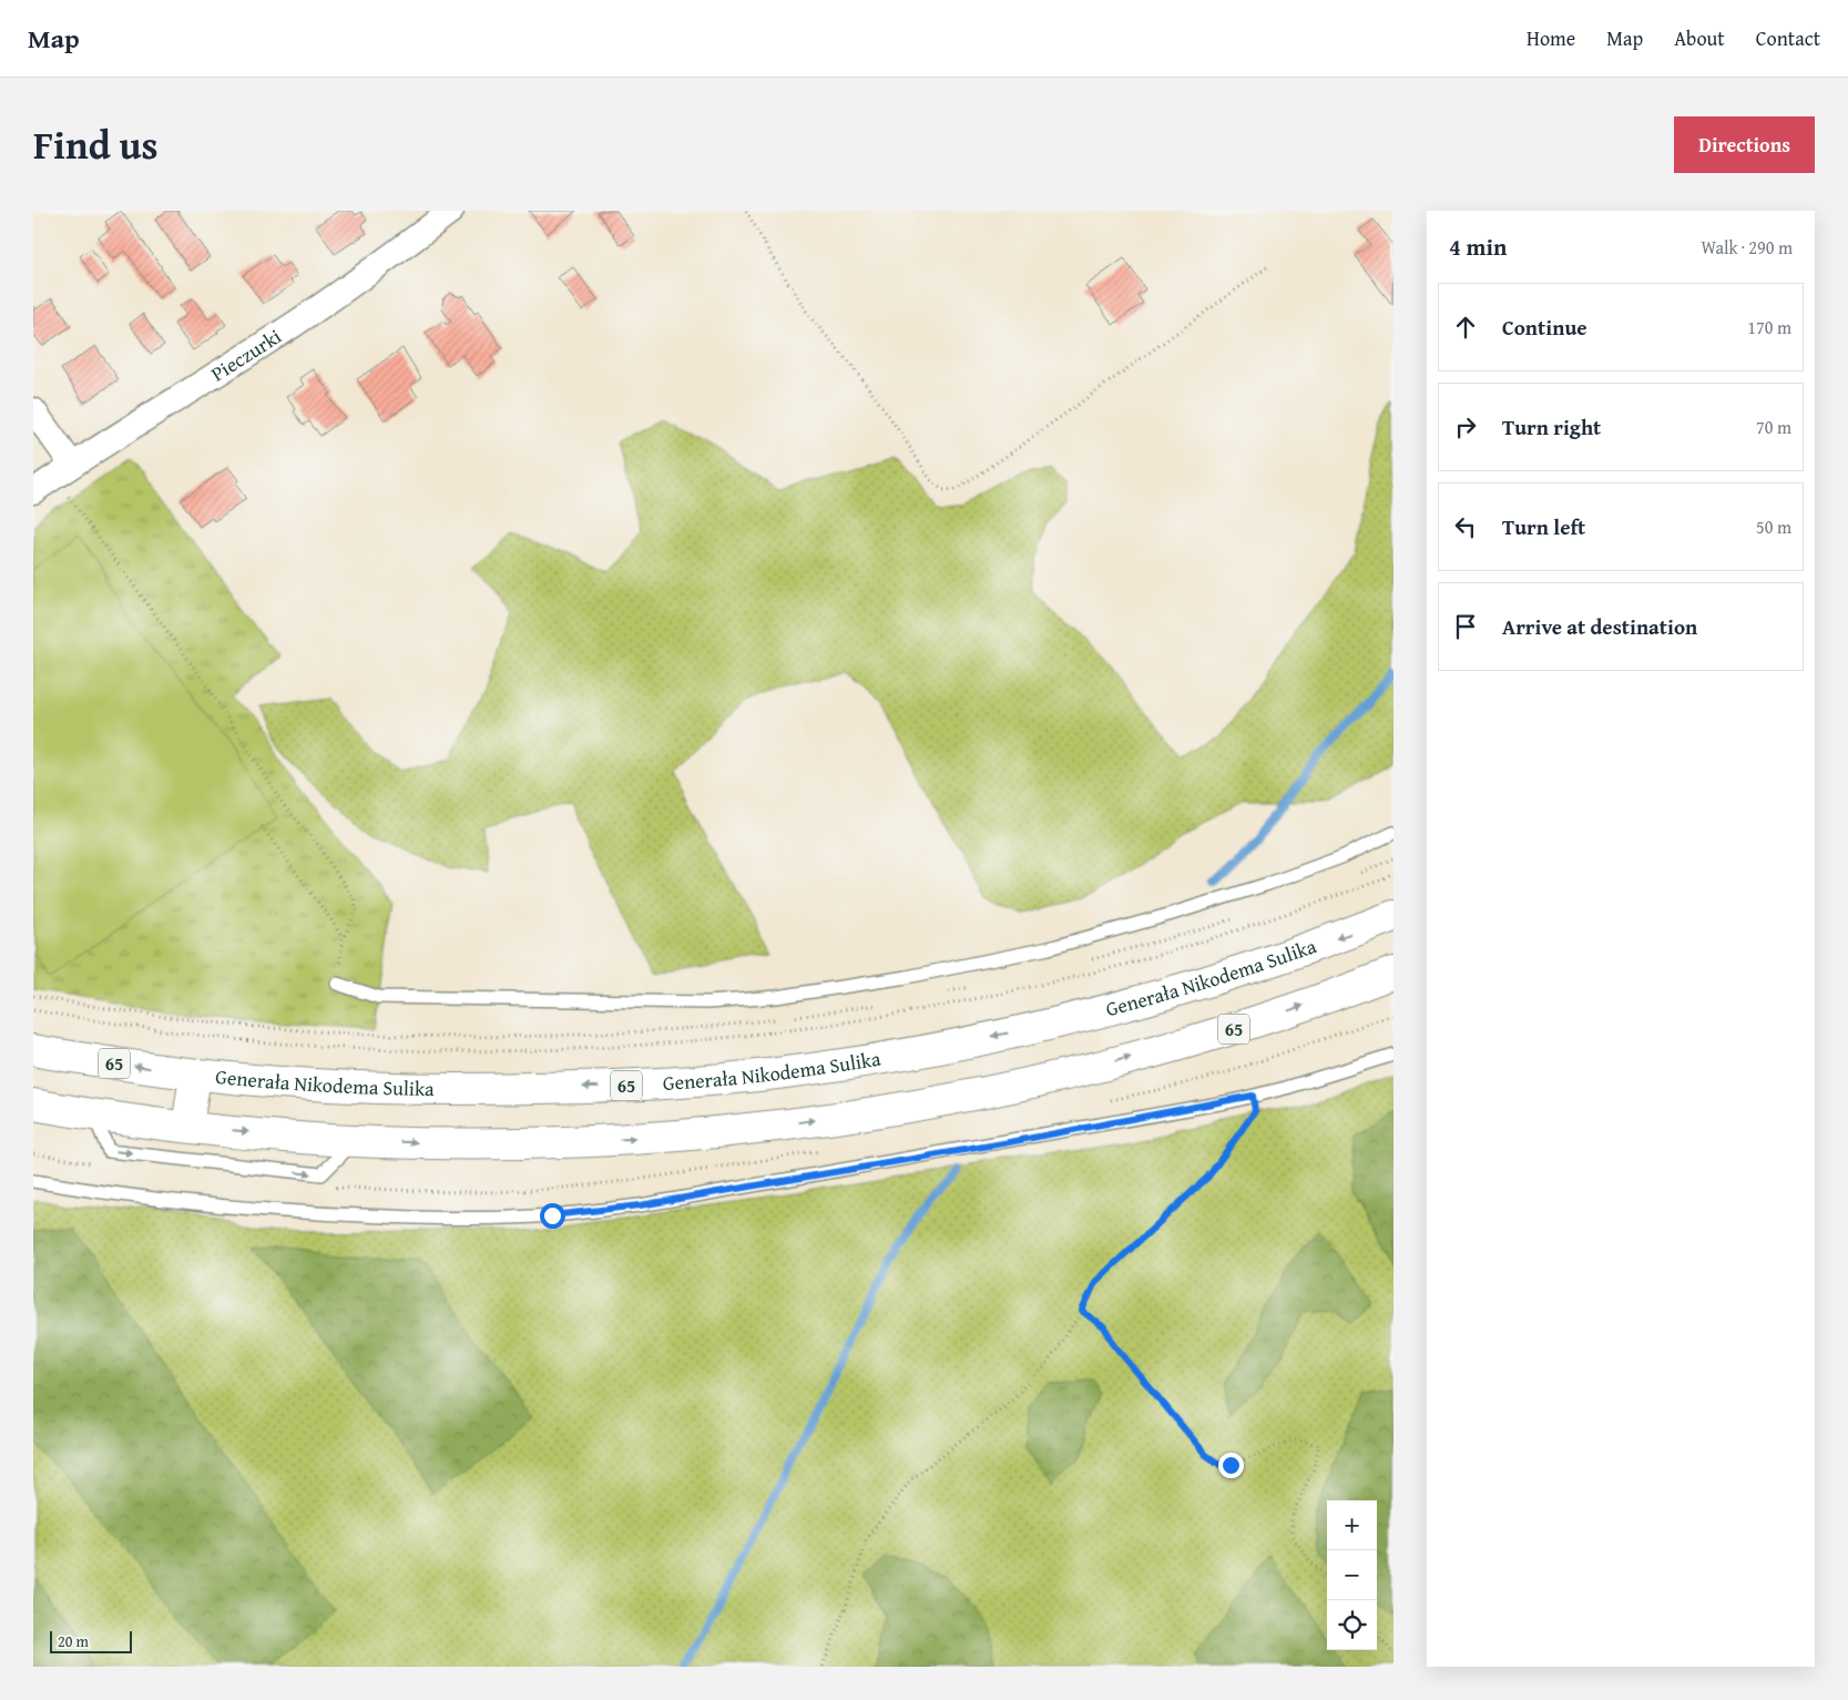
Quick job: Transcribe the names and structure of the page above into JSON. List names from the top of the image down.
{
  "streets": {
    "highway": ["Generała Nikodema Sulika", "65"],
    "street": ["Pieczurki"]
  },
  "scale_bar": "20 m",
  "page": {
    "header": "Map",
    "nav": [
      "Home",
      "Map",
      "About",
      "Contact"
    ],
    "title": "Find us",
    "buttons": "Directions",
    "heading": ["4 min", "Walk · 290 m"],
    "list": [
      ["Continue", "170 m"],
      ["Turn right", "70 m"],
      ["Turn left", "50 m"],
      "Arrive at destination"
    ],
    "map_buttons": ["+", "−"],
    "scale": "20 m"
  }
}
